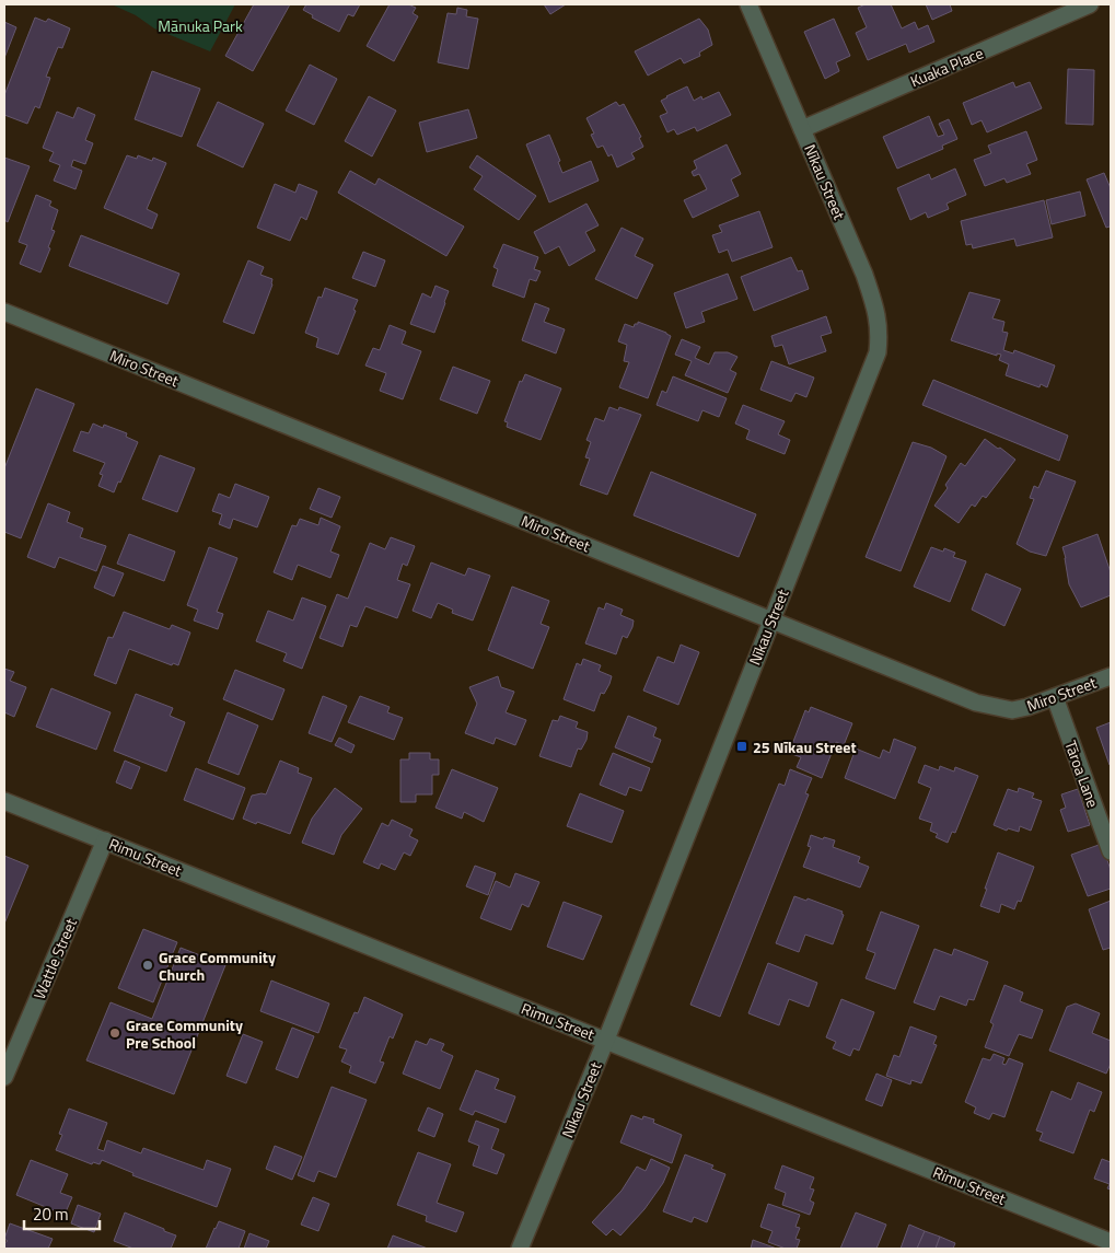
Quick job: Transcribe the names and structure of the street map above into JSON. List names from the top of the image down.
{
  "streets": {
    "street": [
      "Kuaka Place",
      "Nīkau Street",
      "Miro Street",
      "Tāroa Lane",
      "Rimu Street",
      "Wattle Street"
    ]
  },
  "crossings": [
    ["Kuaka Place", "Nīkau Street"],
    ["Nīkau Street", "Miro Street"],
    ["Nīkau Street", "Rimu Street"],
    ["Miro Street", "Tāroa Lane"],
    ["Rimu Street", "Wattle Street"]
  ],
  "parks": ["Mānuka Park"],
  "places": {
    "transit": ["25 Nīkau Street"],
    "other": ["Grace Community Church", "Grace Community Pre School"]
  },
  "scale_bar": "20 m"
}
